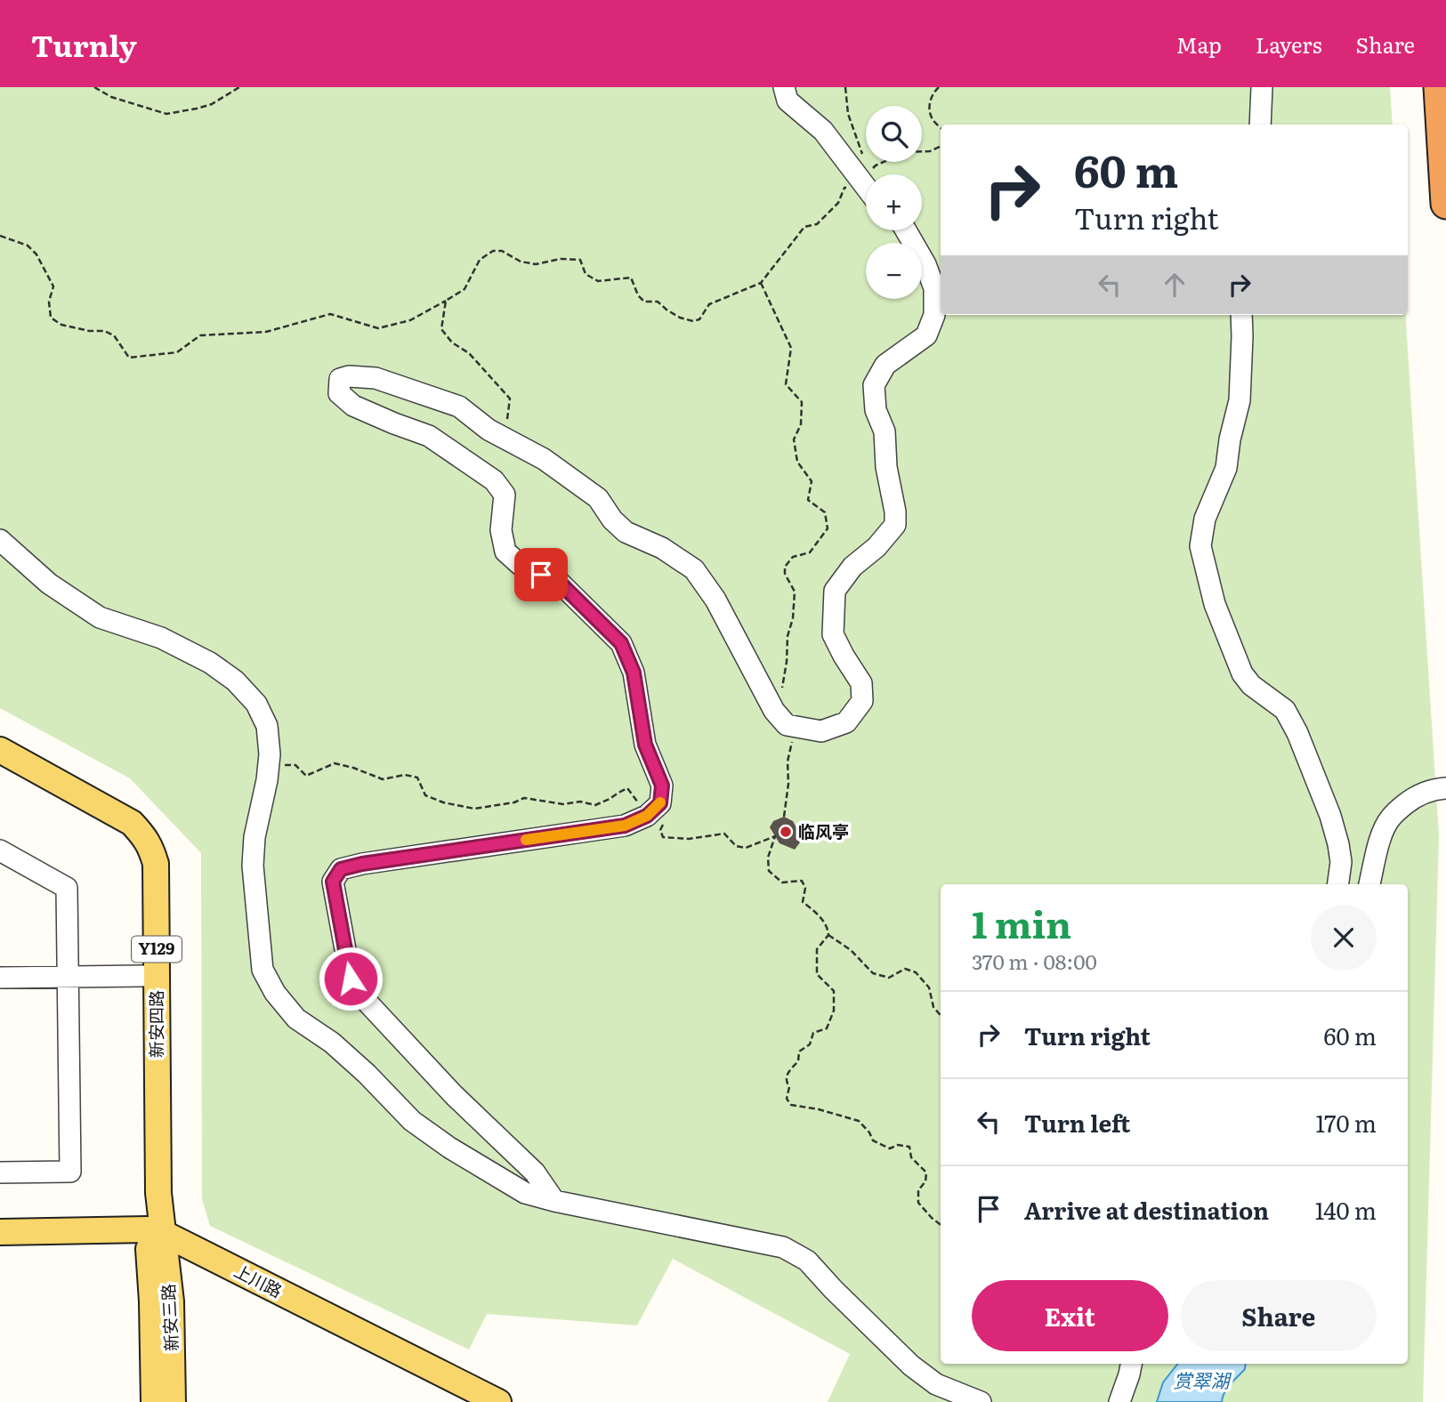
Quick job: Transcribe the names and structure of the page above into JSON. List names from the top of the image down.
{
  "streets": {
    "main road": [
      "Y129",
      "新安四路",
      "上川路",
      "新安三路"
    ]
  },
  "crossings": [
    ["新安四路", "上川路"],
    ["新安四路", "新安三路"],
    ["上川路", "新安三路"]
  ],
  "water": ["赏翠湖"],
  "places": ["临风亭"],
  "page": {
    "header": "Turnly",
    "nav": ["Map", "Layers", "Share"],
    "map_buttons": ["+", "−"],
    "turn": ["60 m", "Turn right"],
    "heading": ["1 min", "370 m · 08:00"],
    "list": [
      {
        "name": "Turn right",
        "value": "60 m"
      },
      {
        "name": "Turn left",
        "value": "170 m"
      },
      {
        "name": "Arrive at destination",
        "value": "140 m"
      }
    ],
    "buttons": ["Exit", "Share"]
  }
}
